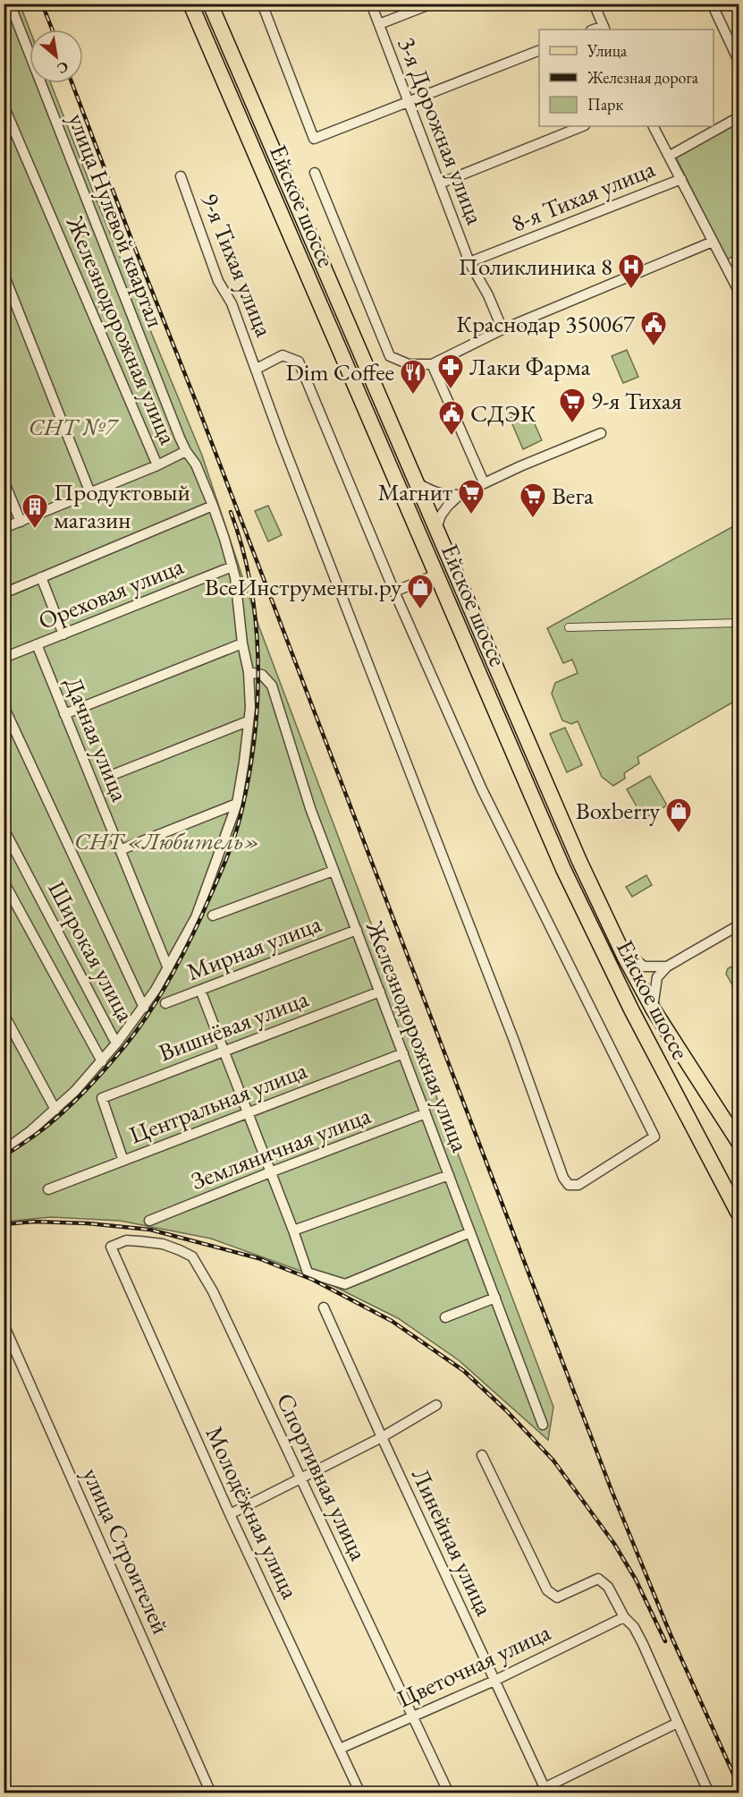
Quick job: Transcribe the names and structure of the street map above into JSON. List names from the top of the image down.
{
  "streets": {
    "main road": ["Ейское шоссе"],
    "street": [
      "3-я Дорожная улица",
      "8-я Тихая улица",
      "улица Нулевой квартал",
      "9-я Тихая улица",
      "Железнодорожная улица",
      "Ореховая улица",
      "Дачная улица",
      "Мирная улица",
      "Широкая улица",
      "Вишнёвая улица",
      "Центральная улица",
      "Земляничная улица",
      "Спортивная улица",
      "Молодёжная улица",
      "Линейная улица",
      "улица Строителей",
      "Цветочная улица"
    ]
  },
  "crossings": [
    ["3-я Дорожная улица", "8-я Тихая улица"],
    ["улица Нулевой квартал", "Широкая улица"],
    ["Железнодорожная улица", "Мирная улица"],
    ["Железнодорожная улица", "Широкая улица"],
    ["Железнодорожная улица", "Вишнёвая улица"],
    ["Железнодорожная улица", "Центральная улица"],
    ["Железнодорожная улица", "Земляничная улица"],
    ["Ореховая улица", "Дачная улица"],
    ["Ореховая улица", "Широкая улица"],
    ["Дачная улица", "Широкая улица"],
    ["Вишнёвая улица", "Центральная улица"],
    ["Спортивная улица", "Молодёжная улица"],
    ["Спортивная улица", "Цветочная улица"],
    ["Молодёжная улица", "Цветочная улица"],
    ["Линейная улица", "Цветочная улица"]
  ],
  "parks": ["СНТ №7", "СНТ «Любитель»"],
  "places": {
    "hospital": ["Поликлиника 8"],
    "public building": ["Краснодар 350067", "СДЭК"],
    "pharmacy": ["Лаки Фарма"],
    "restaurant": ["Dim Coffee"],
    "supermarket": ["9-я Тихая", "Магнит", "Вега"],
    "building": ["Продуктовый магазин"],
    "shop": ["ВсеИнструменты.ру", "Boxberry"]
  },
  "legend": ["Улица", "Железная дорога", "Парк"],
  "north": "bottom right"
}
